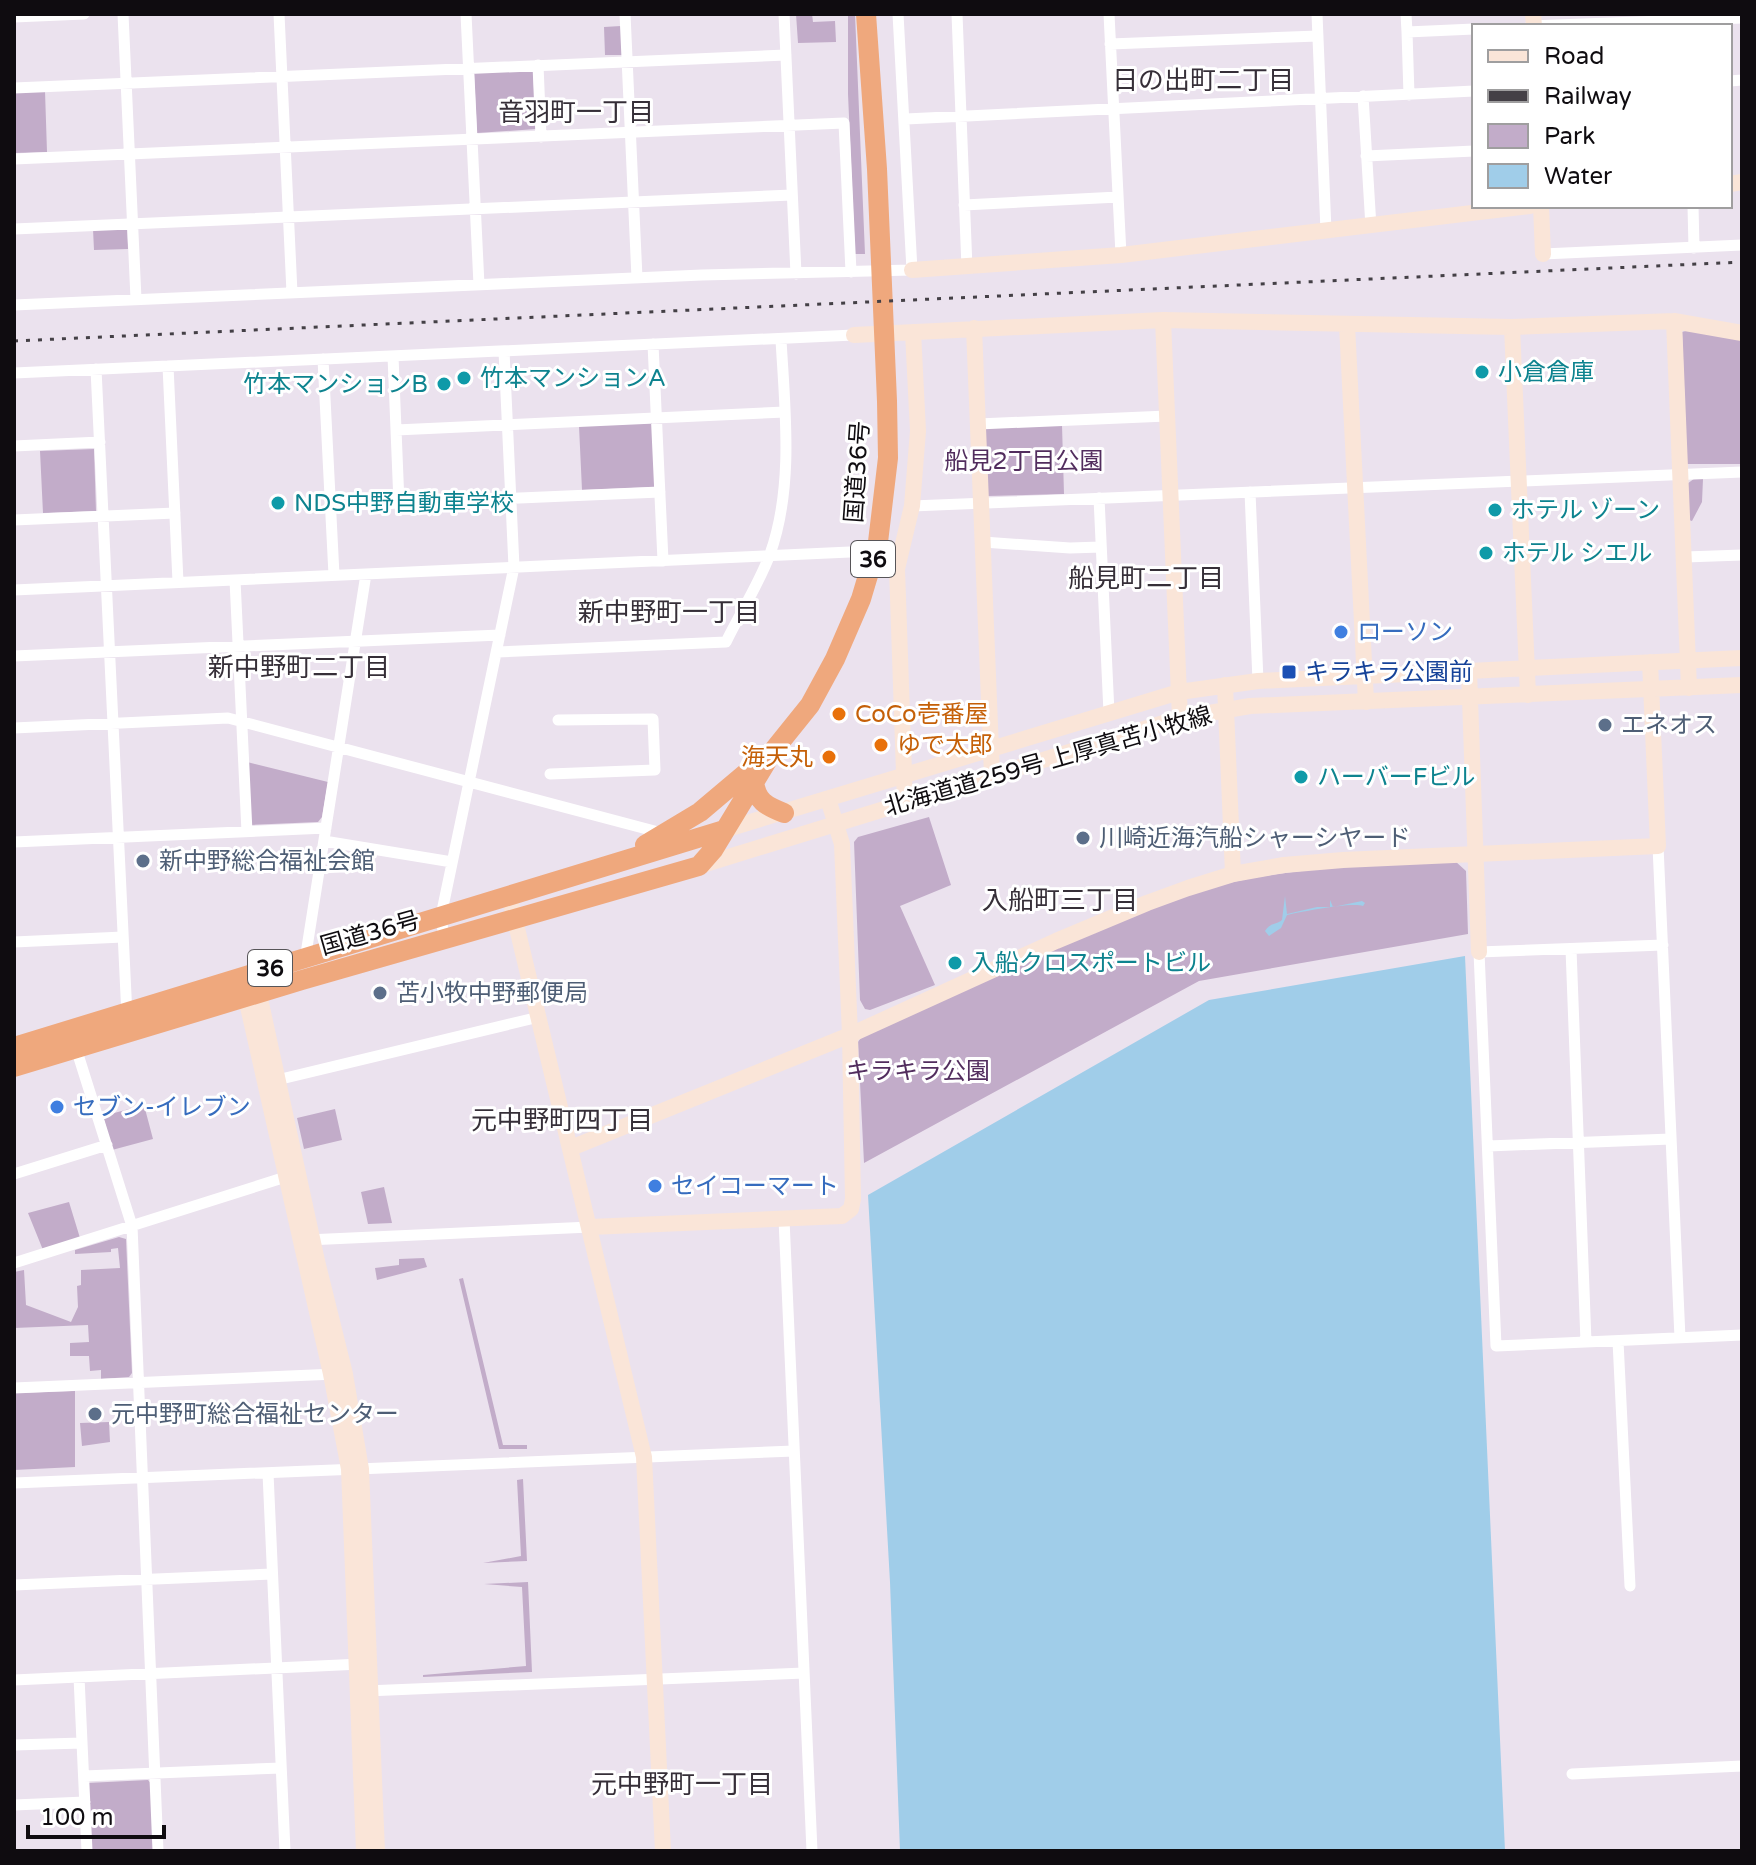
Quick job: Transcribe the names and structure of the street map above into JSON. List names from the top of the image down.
{
  "streets": {
    "highway": ["国道36号", "36"],
    "street": ["北海道道259号 上厚真苫小牧線"]
  },
  "crossings": [
    ["国道36号", "36"],
    ["国道36号", "北海道道259号 上厚真苫小牧線"],
    ["36", "北海道道259号 上厚真苫小牧線"]
  ],
  "districts": [
    "日の出町二丁目",
    "音羽町一丁目",
    "船見町二丁目",
    "新中野町一丁目",
    "新中野町二丁目",
    "入船町三丁目",
    "元中野町四丁目",
    "元中野町一丁目"
  ],
  "parks": ["船見2丁目公園", "キラキラ公園"],
  "places": {
    "other": [
      "小倉倉庫",
      "竹本マンションA",
      "竹本マンションB",
      "NDS中野自動車学校",
      "ホテル ゾーン",
      "ホテル シエル",
      "ローソン",
      "CoCo壱番屋",
      "エネオス",
      "ゆで太郎",
      "海天丸",
      "ハーバーFビル",
      "川崎近海汽船シャーシヤード",
      "新中野総合福祉会館",
      "入船クロスポートビル",
      "苫小牧中野郵便局",
      "セブン-イレブン",
      "セイコーマート",
      "元中野町総合福祉センター"
    ],
    "transit": ["キラキラ公園前"]
  },
  "legend": [
    "Road",
    "Railway",
    "Park",
    "Water"
  ],
  "scale_bar": "100 m"
}
